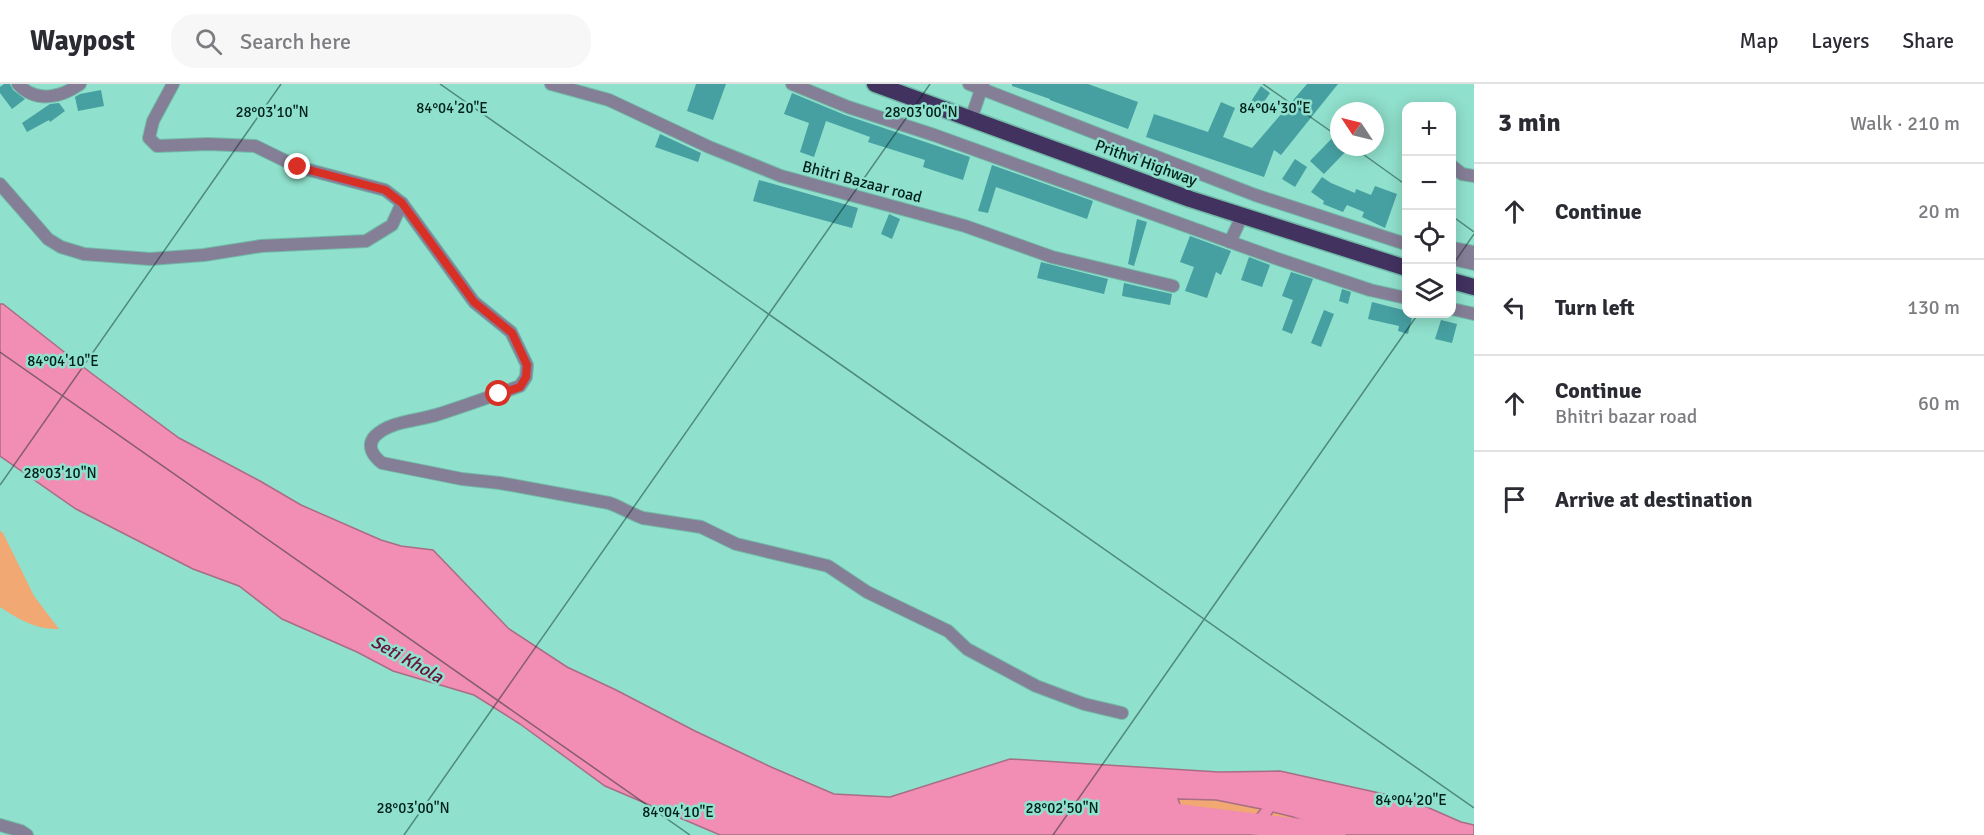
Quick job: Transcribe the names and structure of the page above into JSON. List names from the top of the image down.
{
  "streets": {
    "highway": ["Prithvi Highway"],
    "street": ["Bhitri Bazaar road"]
  },
  "water": ["Seti Khola"],
  "north": "top left",
  "page": {
    "header": "Waypost",
    "search": "Search here",
    "nav": ["Map", "Layers", "Share"],
    "heading": ["3 min", "Walk · 210 m"],
    "map_buttons": ["+", "−"],
    "list": [
      ["Continue", "20 m"],
      ["Turn left", "130 m"],
      ["Continue", "Bhitri bazar road", "60 m"],
      "Arrive at destination"
    ]
  },
  "coordinates": [
    "84°04'30\"E",
    "84°04'20\"E",
    "28°03'10\"N",
    "28°03'00\"N",
    "84°04'10\"E",
    "28°02'50\"N"
  ]
}
